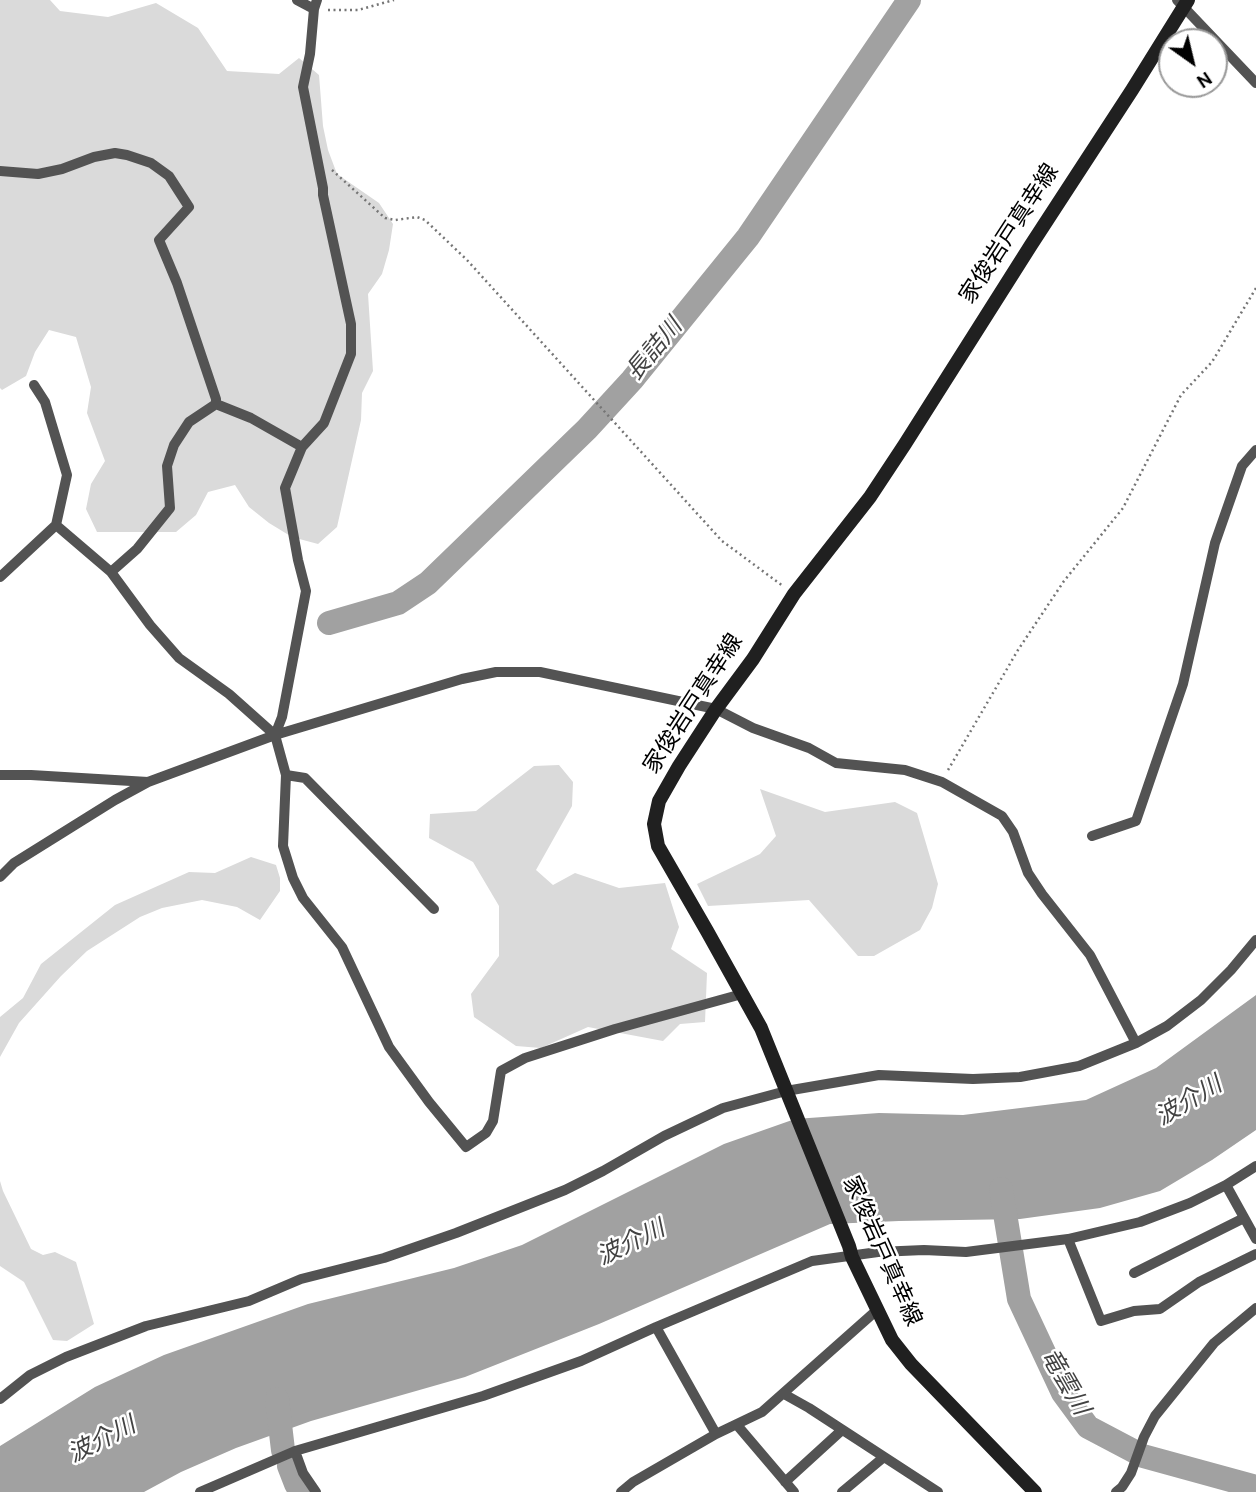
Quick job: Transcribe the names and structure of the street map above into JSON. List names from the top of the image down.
{
  "streets": {
    "main road": ["家俊岩戸真幸線"]
  },
  "water": ["長詰川", "波介川", "竜雲川"],
  "north": "bottom right"
}
